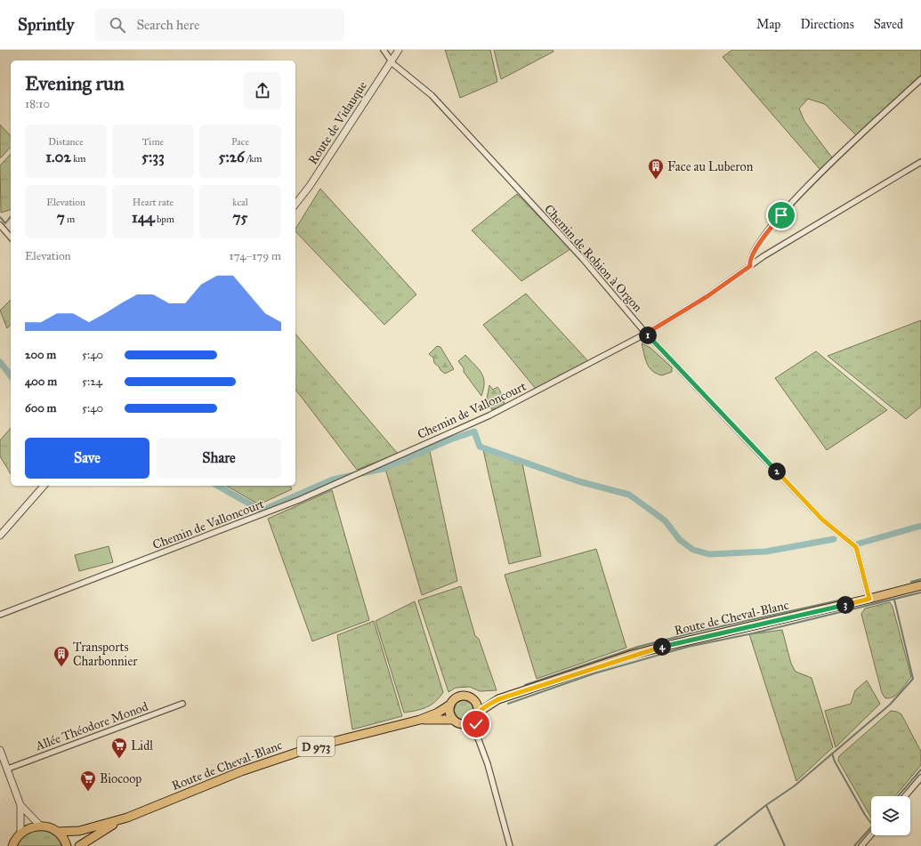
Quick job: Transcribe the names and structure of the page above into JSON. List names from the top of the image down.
{
  "streets": {
    "main road": ["Route de Cheval-Blanc", "D 973"],
    "street": [
      "Route de Vidauque",
      "Chemin de Robion à Orgon",
      "Chemin de Valloncourt",
      "Allée Théodore Monod"
    ]
  },
  "crossings": [
    ["Route de Vidauque", "Chemin de Robion à Orgon"],
    ["Chemin de Robion à Orgon", "Chemin de Valloncourt"],
    ["Chemin de Robion à Orgon", "Route de Cheval-Blanc"],
    ["Route de Cheval-Blanc", "D 973"]
  ],
  "places": {
    "building": ["Face au Luberon", "Transports Charbonnier"],
    "supermarket": ["Lidl", "Biocoop"]
  },
  "page": {
    "header": "Sprintly",
    "search": "Search here",
    "nav": ["Map", "Directions", "Saved"],
    "heading": ["Evening run", "18:10"],
    "stats": [
      ["Distance", "1.02 km"],
      ["Time", "5:33"],
      ["Pace", "5:26 /km"],
      ["Elevation", "7 m"],
      ["Heart rate", "144 bpm"],
      ["kcal", "75"]
    ],
    "chart": ["Elevation", "174–179 m"],
    "pins": [
      "1",
      "2",
      "3",
      "4"
    ],
    "list": [
      {
        "name": "200 m",
        "note": "5:40"
      },
      {
        "name": "400 m",
        "note": "5:24"
      },
      {
        "name": "600 m",
        "note": "5:40"
      }
    ],
    "buttons": ["Save", "Share"]
  }
}
